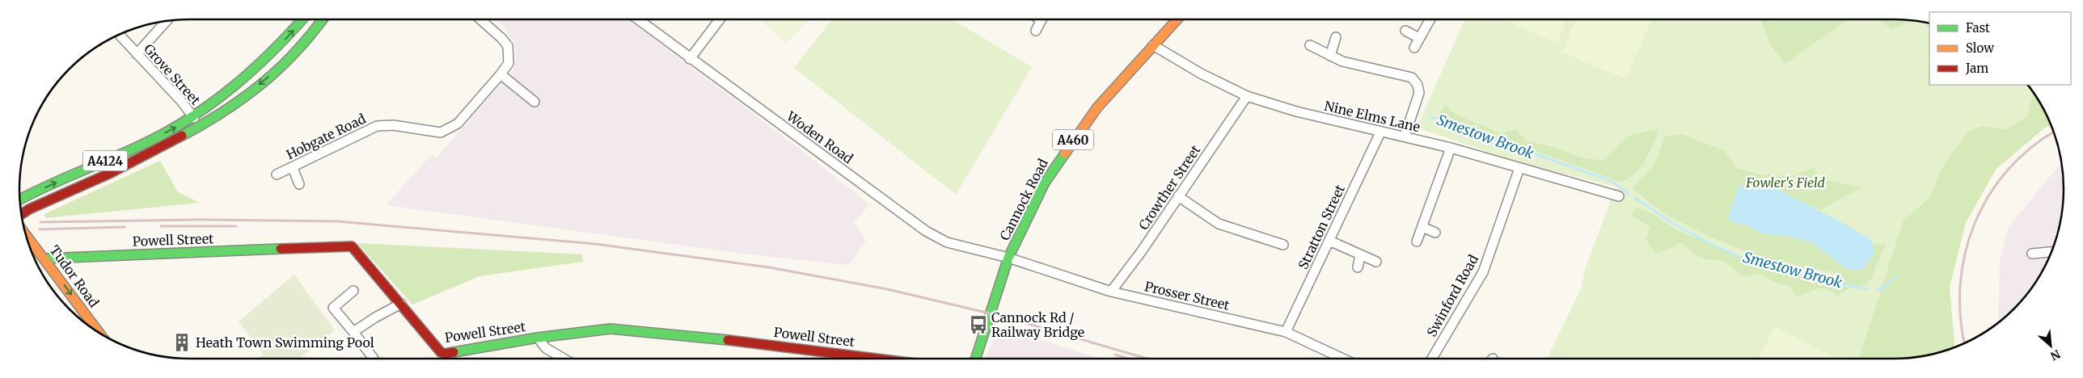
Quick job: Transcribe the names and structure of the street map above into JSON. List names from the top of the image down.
{
  "streets": {
    "main road": [
      "A460",
      "A4124",
      "Cannock Road",
      "Powell Street",
      "Tudor Road"
    ],
    "street": [
      "Grove Street",
      "Nine Elms Lane",
      "Hobgate Road",
      "Woden Road",
      "Crowther Street",
      "Stratton Street",
      "Prosser Street",
      "Swinford Road"
    ]
  },
  "crossings": [
    ["Grove Street", "A4124"],
    ["Nine Elms Lane", "Crowther Street"],
    ["Nine Elms Lane", "Cannock Road"],
    ["Nine Elms Lane", "Stratton Street"],
    ["Nine Elms Lane", "Swinford Road"],
    ["Woden Road", "Cannock Road"],
    ["Woden Road", "Prosser Street"],
    ["Crowther Street", "Prosser Street"],
    ["Cannock Road", "Prosser Street"],
    ["Stratton Street", "Prosser Street"],
    ["Powell Street", "Tudor Road"]
  ],
  "one_way": ["Tudor Road"],
  "water": ["Smestow Brook"],
  "parks": ["Fowler's Field"],
  "places": {
    "bus stop": ["Cannock Rd / Railway Bridge"],
    "building": ["Heath Town Swimming Pool"]
  },
  "legend": ["Fast", "Slow", "Jam"],
  "north": "bottom right"
}
